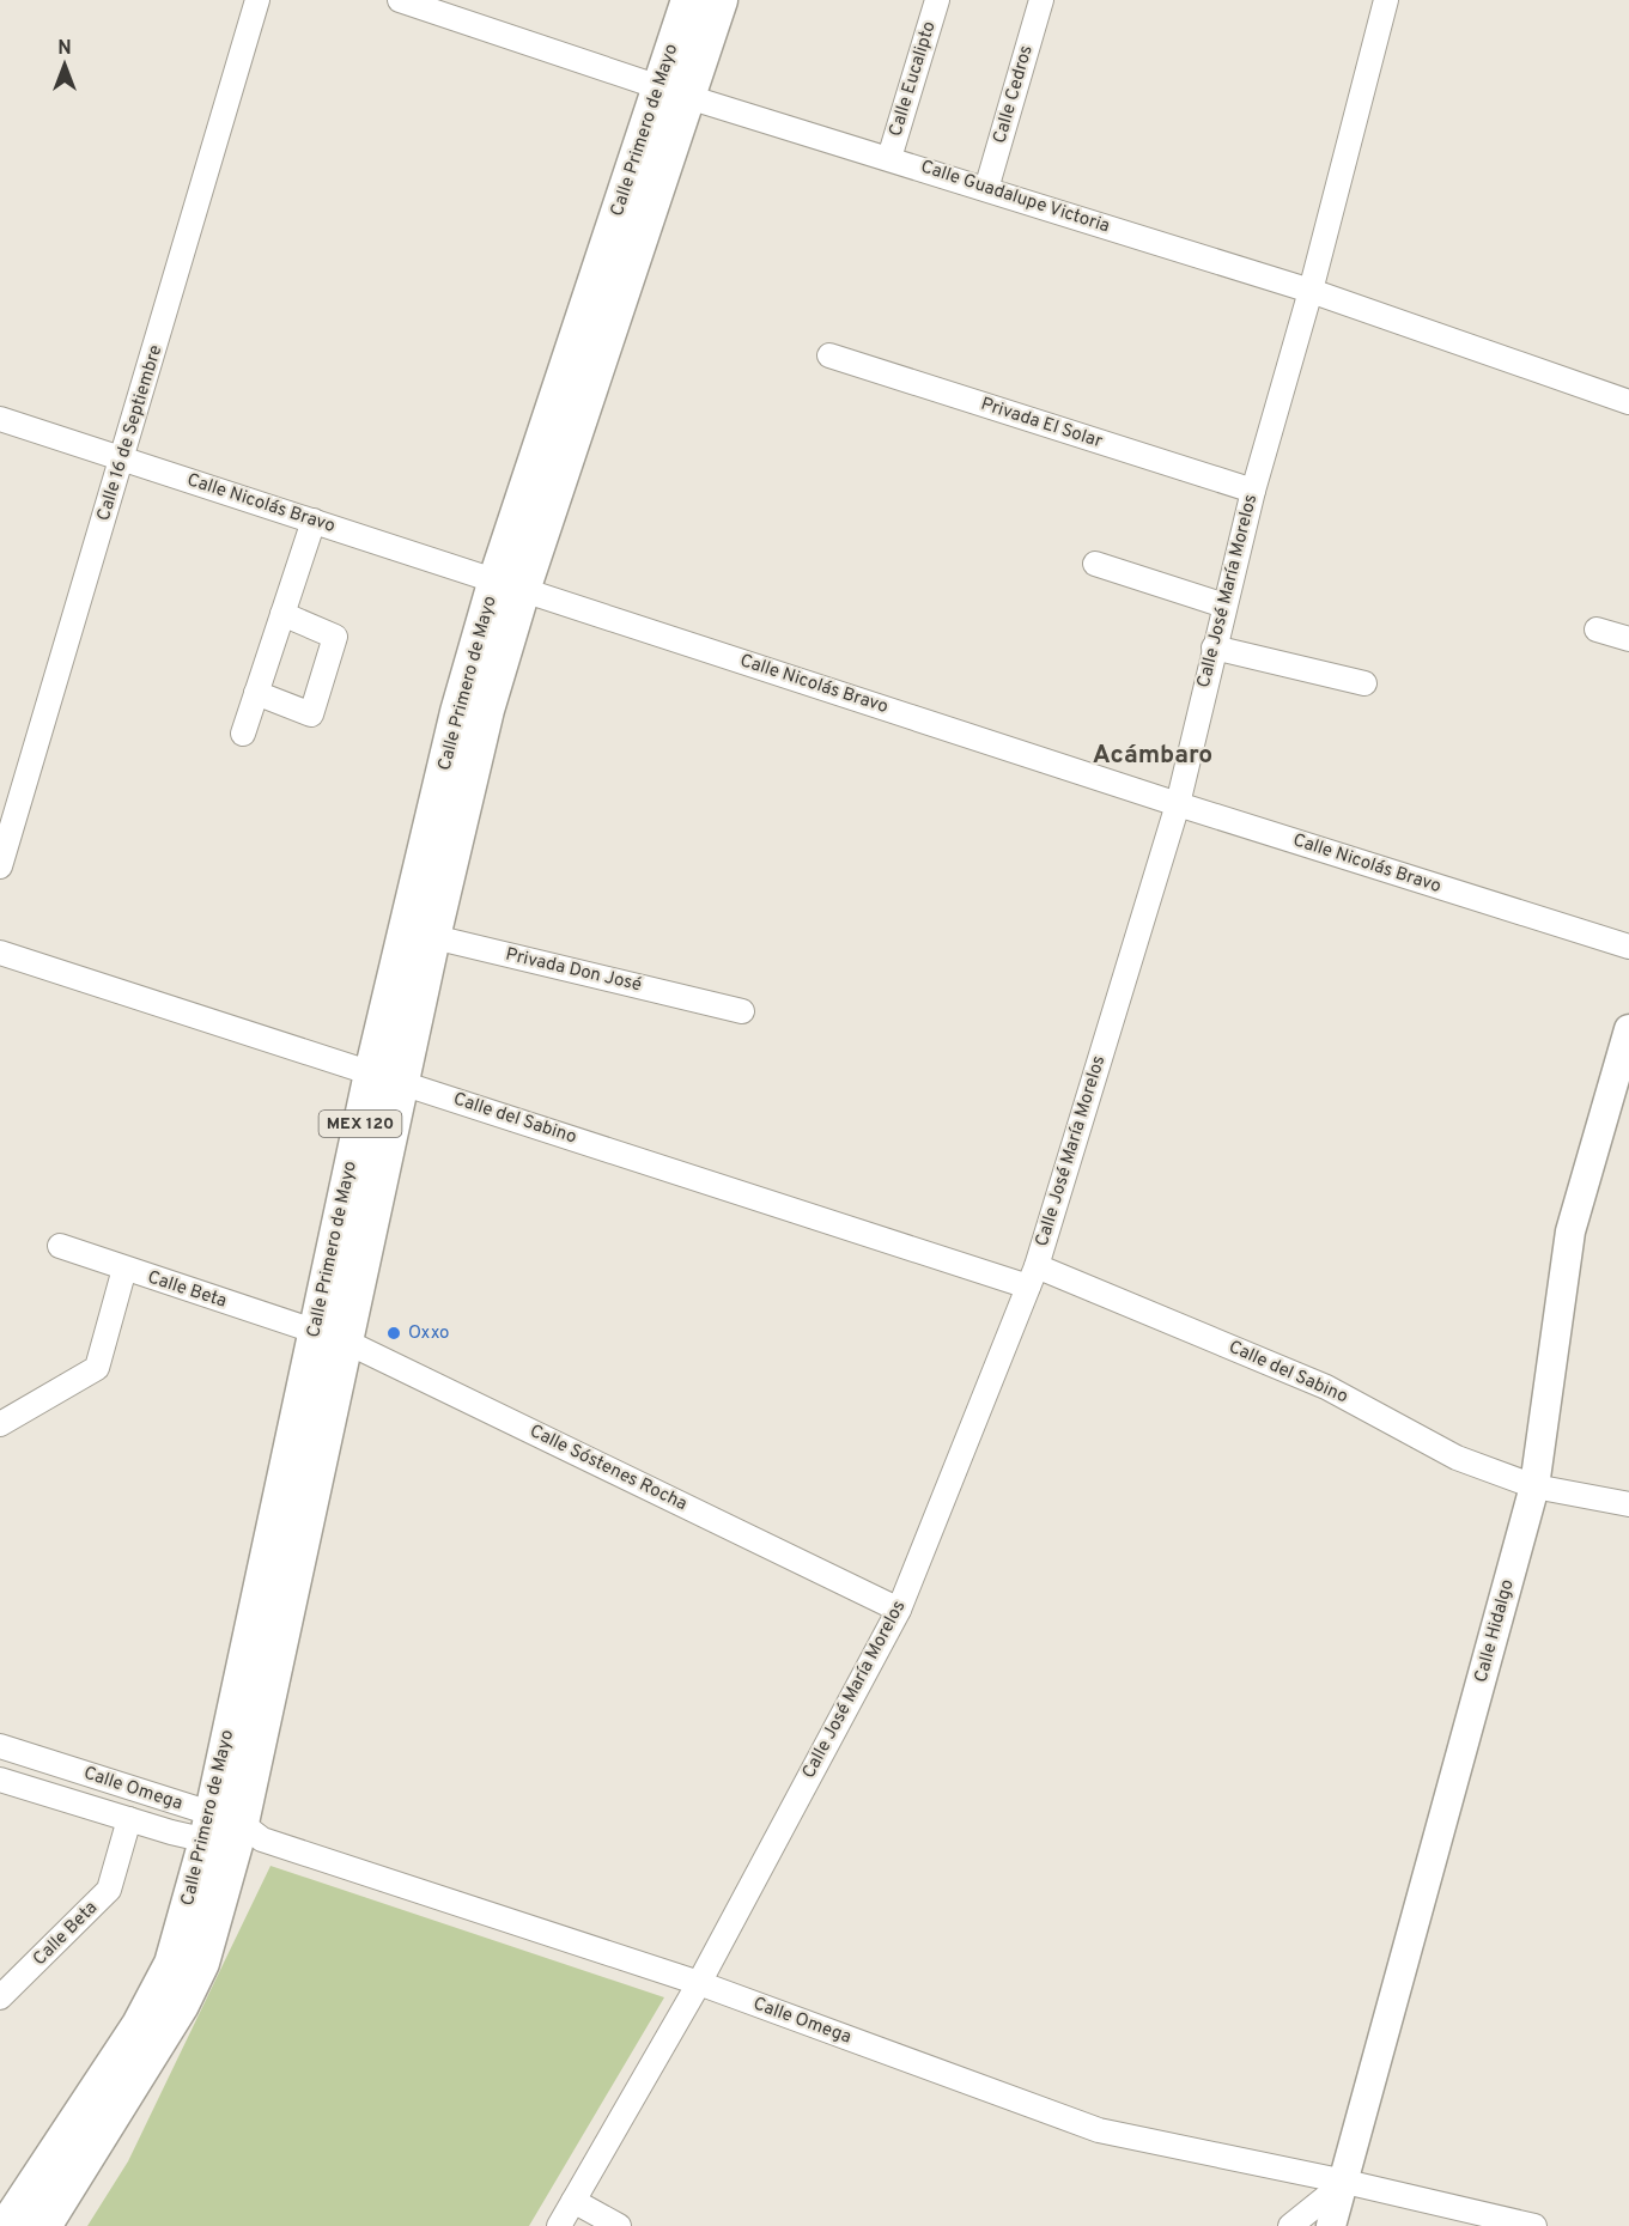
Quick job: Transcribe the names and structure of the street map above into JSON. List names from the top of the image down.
{
  "streets": {
    "main road": ["Calle Primero de Mayo", "MEX 120"],
    "street": [
      "Calle Eucalipto",
      "Calle Cedros",
      "Calle Guadalupe Victoria",
      "Privada El Solar",
      "Calle 16 de Septiembre",
      "Calle Nicolás Bravo",
      "Calle José María Morelos",
      "Privada Don José",
      "Calle del Sabino",
      "Calle Beta",
      "Calle Sóstenes Rocha",
      "Calle Hidalgo",
      "Calle Omega"
    ]
  },
  "crossings": [
    ["Calle Eucalipto", "Calle Guadalupe Victoria"],
    ["Calle Cedros", "Calle Guadalupe Victoria"],
    ["Calle Primero de Mayo", "Calle Guadalupe Victoria"],
    ["Calle Primero de Mayo", "Calle Nicolás Bravo"],
    ["Calle Primero de Mayo", "Privada Don José"],
    ["Calle Primero de Mayo", "Calle del Sabino"],
    ["Calle Primero de Mayo", "Calle Beta"],
    ["Calle Primero de Mayo", "Calle Sóstenes Rocha"],
    ["Calle Primero de Mayo", "Calle Omega"],
    ["Calle Guadalupe Victoria", "Calle José María Morelos"],
    ["Privada El Solar", "Calle José María Morelos"],
    ["Calle 16 de Septiembre", "Calle Nicolás Bravo"],
    ["Calle Nicolás Bravo", "Calle José María Morelos"],
    ["Calle José María Morelos", "Calle del Sabino"],
    ["Calle José María Morelos", "Calle Sóstenes Rocha"],
    ["Calle José María Morelos", "Calle Omega"],
    ["Calle del Sabino", "Calle Hidalgo"],
    ["Calle Beta", "Calle Sóstenes Rocha"],
    ["Calle Beta", "Calle Omega"],
    ["Calle Hidalgo", "Calle Omega"]
  ],
  "districts": ["Acámbaro"],
  "places": ["Oxxo"],
  "north": "top"
}
